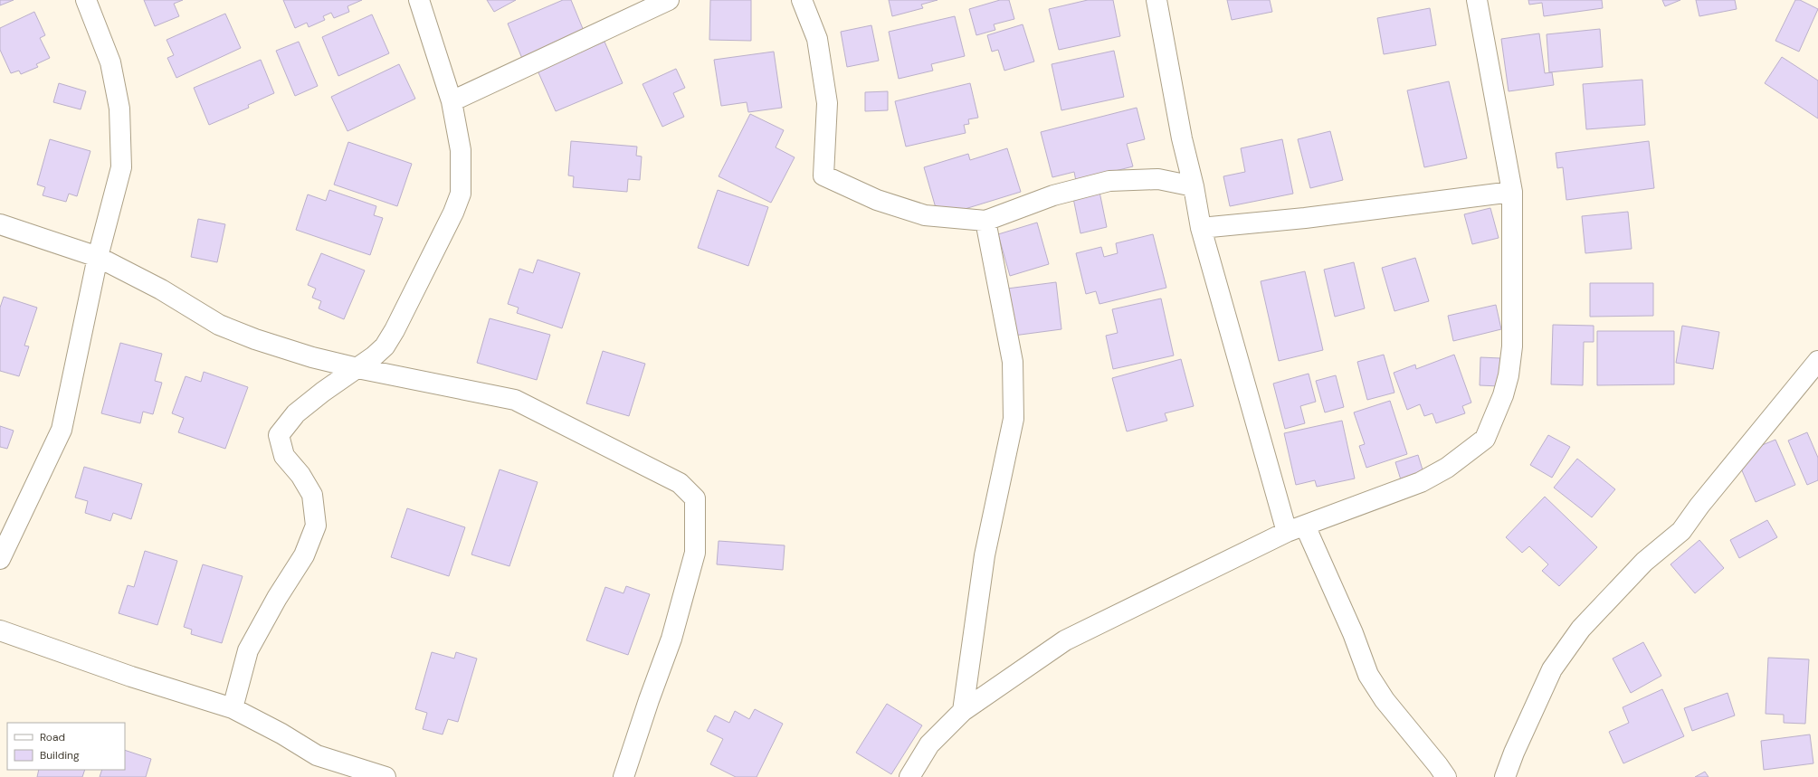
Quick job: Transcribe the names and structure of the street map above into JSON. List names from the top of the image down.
{
  "legend": ["Road", "Building"]
}
